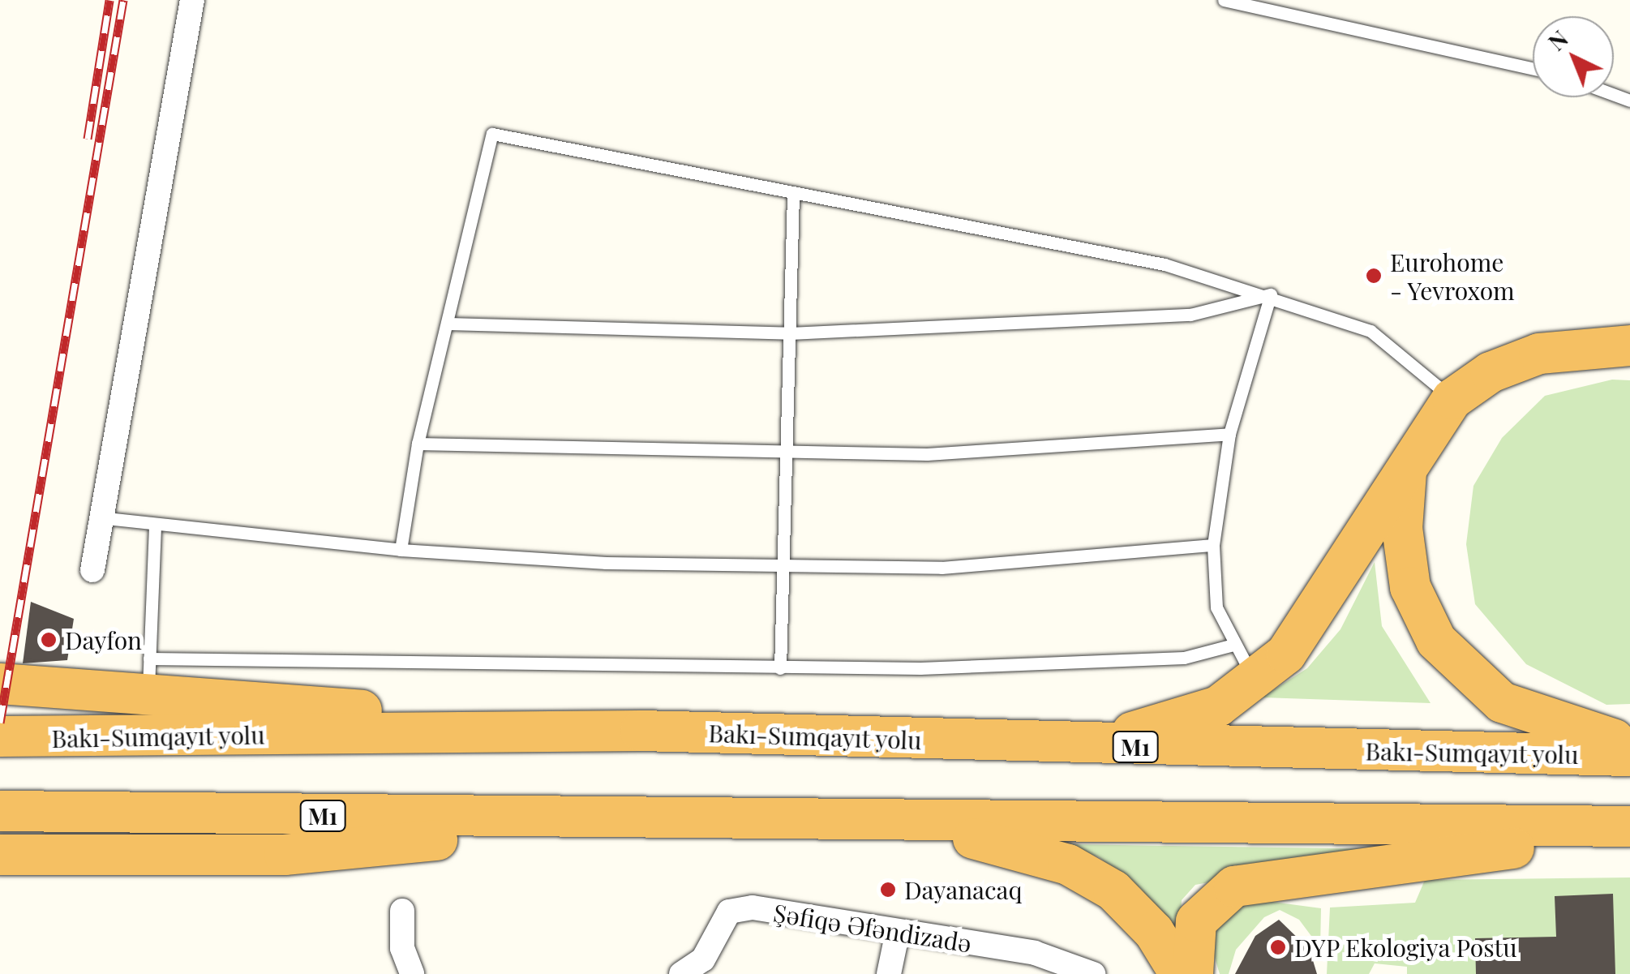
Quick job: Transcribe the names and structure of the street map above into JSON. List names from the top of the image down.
{
  "streets": {
    "highway": ["Bakı-Sumqayıt yolu", "M1"],
    "street": ["Şəfiqə Əfəndizadə"]
  },
  "places": [
    "Eurohome - Yevroxom",
    "Dayfon",
    "Dayanacaq",
    "DYP Ekologiya Postu"
  ],
  "north": "top left"
}
